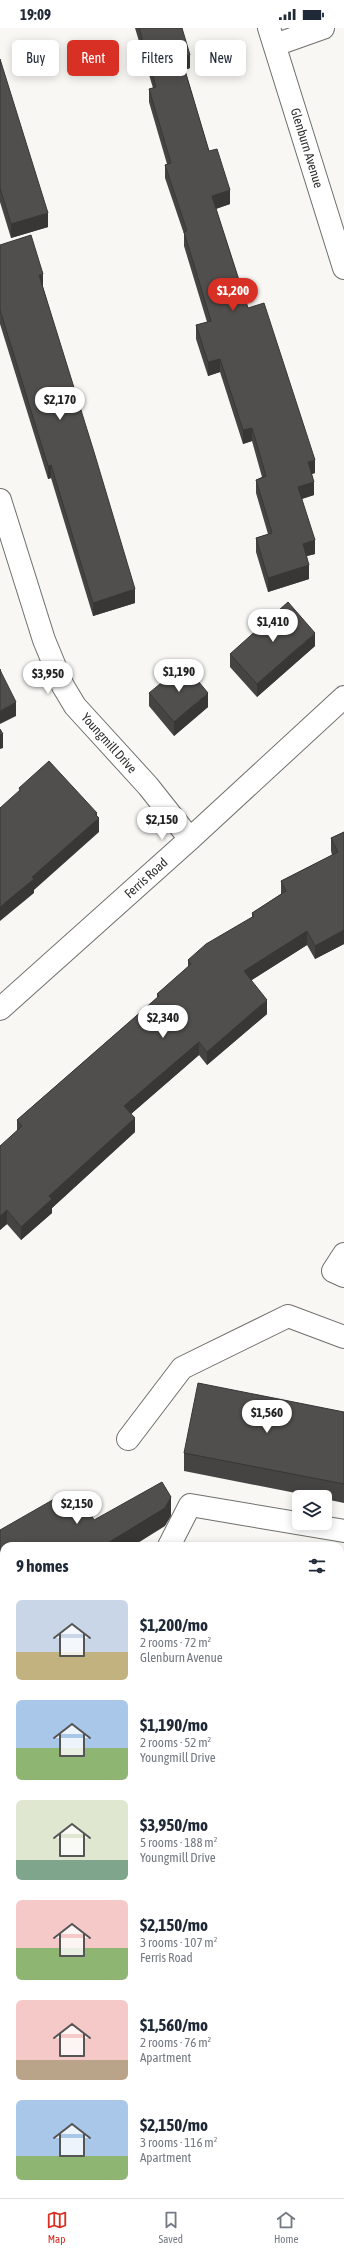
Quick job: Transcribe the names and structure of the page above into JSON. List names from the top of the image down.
{
  "streets": {
    "street": ["Glenburn Avenue", "Youngmill Drive", "Ferris Road"]
  },
  "crossings": [
    ["Youngmill Drive", "Ferris Road"]
  ],
  "page": {
    "status": "19:09",
    "chip": [
      "Buy",
      "Rent",
      "Filters",
      "New"
    ],
    "price": [
      "$1,200",
      "$2,170",
      "$1,410",
      "$1,190",
      "$3,950",
      "$2,150",
      "$2,340",
      "$1,560",
      "$2,150"
    ],
    "heading": "9 homes",
    "list": [
      {
        "name": "$1,200/mo",
        "note": "2 rooms · 72 m² · Glenburn Avenue"
      },
      {
        "name": "$1,190/mo",
        "note": "2 rooms · 52 m² · Youngmill Drive"
      },
      {
        "name": "$3,950/mo",
        "note": "5 rooms · 188 m² · Youngmill Drive"
      },
      {
        "name": "$2,150/mo",
        "note": "3 rooms · 107 m² · Ferris Road"
      },
      {
        "name": "$1,560/mo",
        "note": "2 rooms · 76 m² · Apartment"
      },
      {
        "name": "$2,150/mo",
        "note": "3 rooms · 116 m² · Apartment"
      }
    ],
    "tabs": ["Map", "Saved", "Home"]
  }
}
